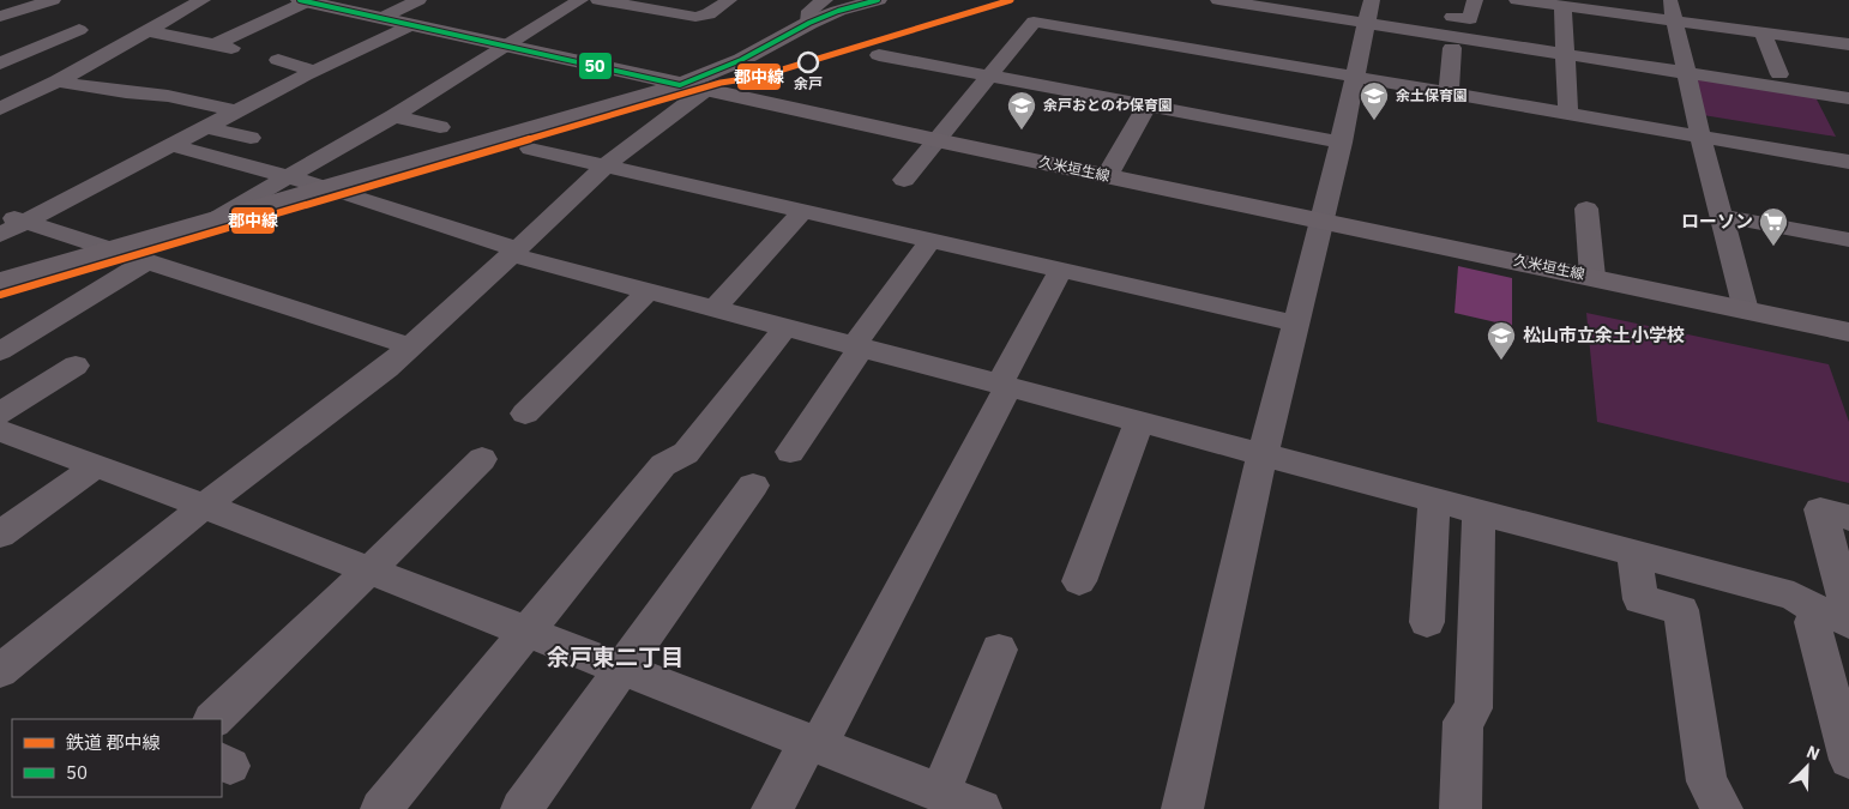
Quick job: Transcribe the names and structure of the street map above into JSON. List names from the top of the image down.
{
  "streets": {
    "main road": ["久米垣生線"]
  },
  "districts": ["余戸東二丁目"],
  "places": {
    "other": ["余戸"],
    "school or university": ["余土保育園", "余戸おとのわ保育園", "松山市立余土小学校"],
    "supermarket": ["ローソン"]
  },
  "lines": ["rail line 郡中線", "transit line 50"],
  "legend": ["鉄道 郡中線", "50"],
  "north": "top right"
}
